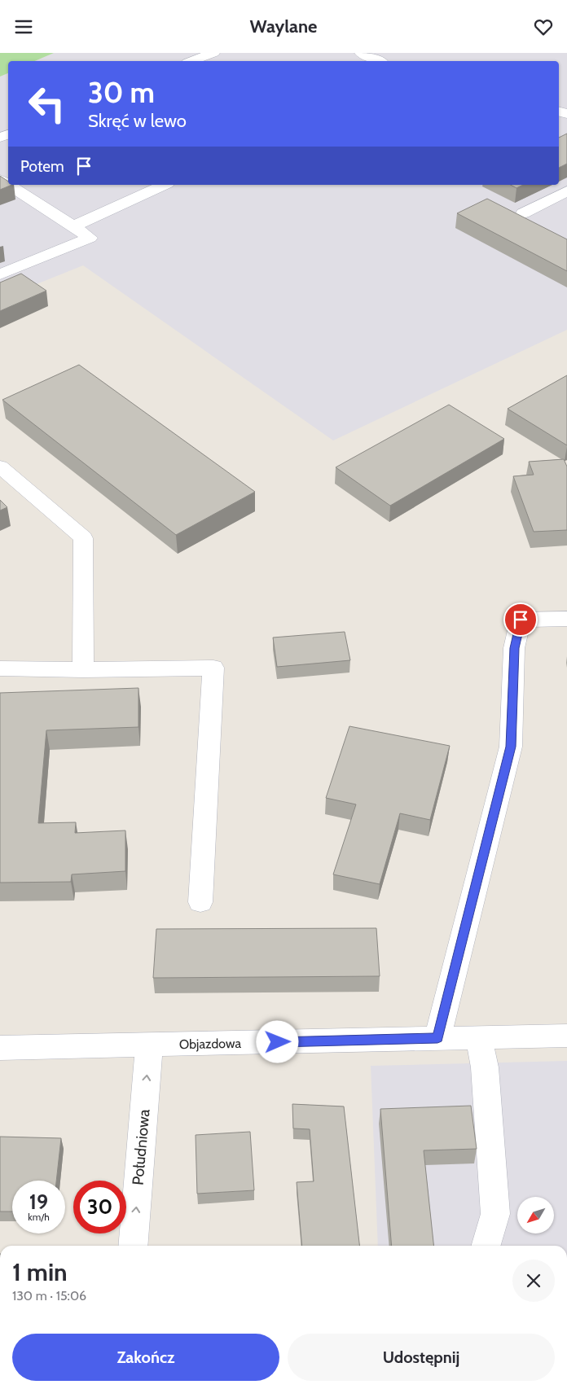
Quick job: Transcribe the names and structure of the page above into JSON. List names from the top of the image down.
{
  "streets": {
    "street": ["Objazdowa", "Południowa"]
  },
  "crossings": [
    ["Objazdowa", "Południowa"]
  ],
  "one_way": ["Południowa"],
  "north": "bottom left",
  "page": {
    "header": "Waylane",
    "turn": ["30 m", "Skręć w lewo"],
    "then": "Potem",
    "speed": "19 km/h",
    "limit": "30",
    "heading": ["1 min", "130 m · 15:06"],
    "buttons": ["Zakończ", "Udostępnij"]
  }
}
